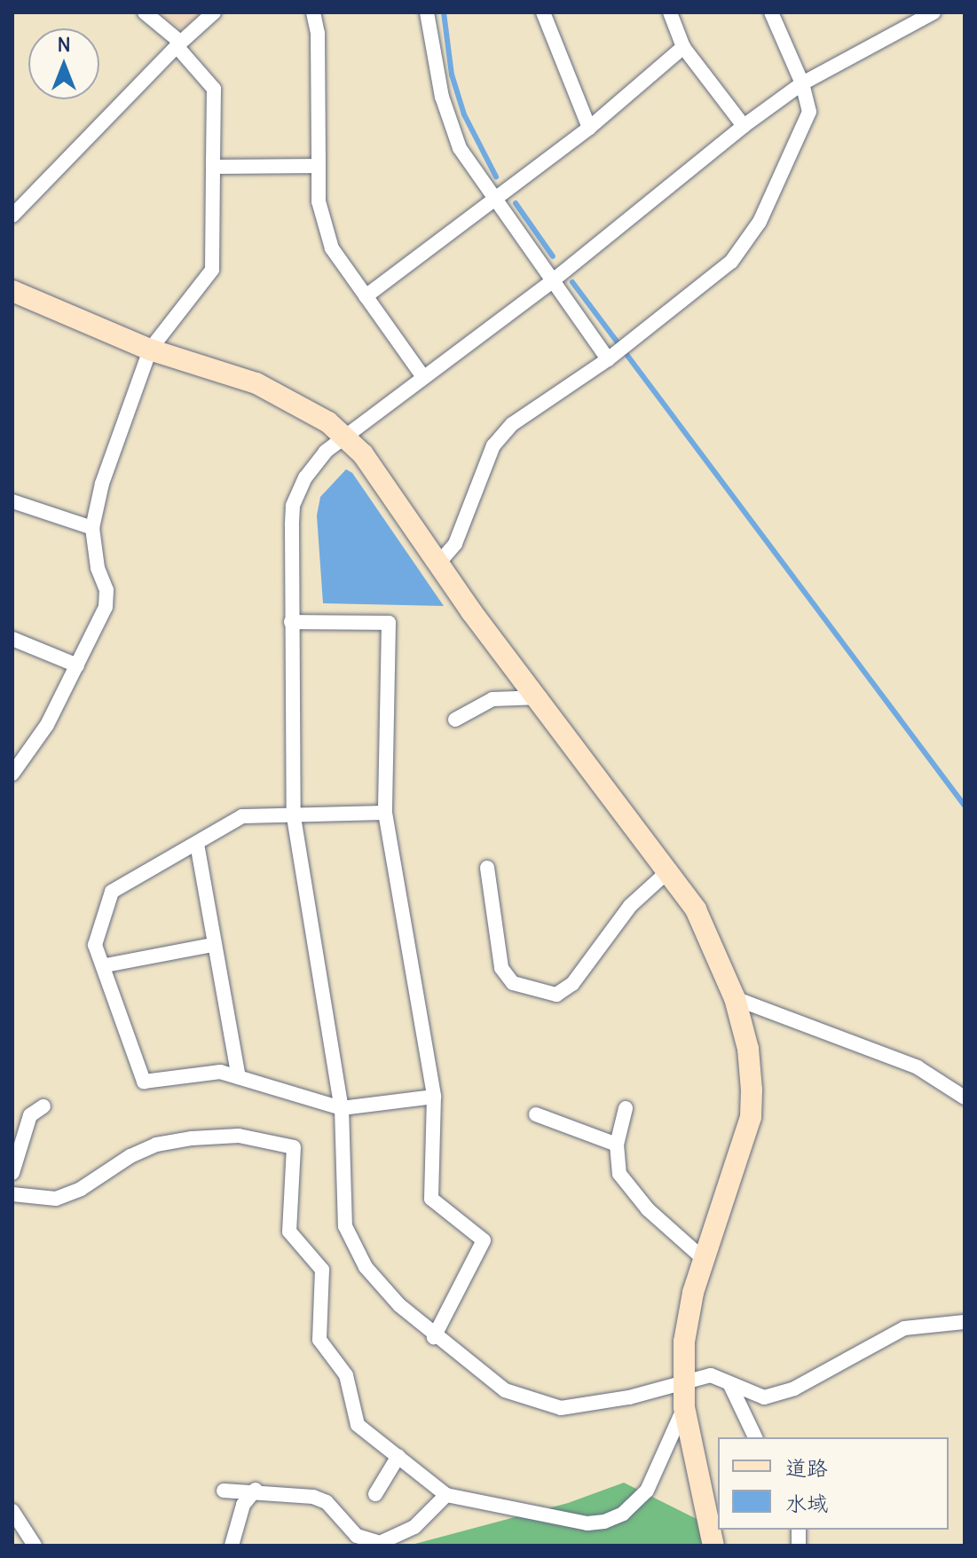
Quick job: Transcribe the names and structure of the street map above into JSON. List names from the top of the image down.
{
  "legend": ["道路", "水域"],
  "north": "top"
}
